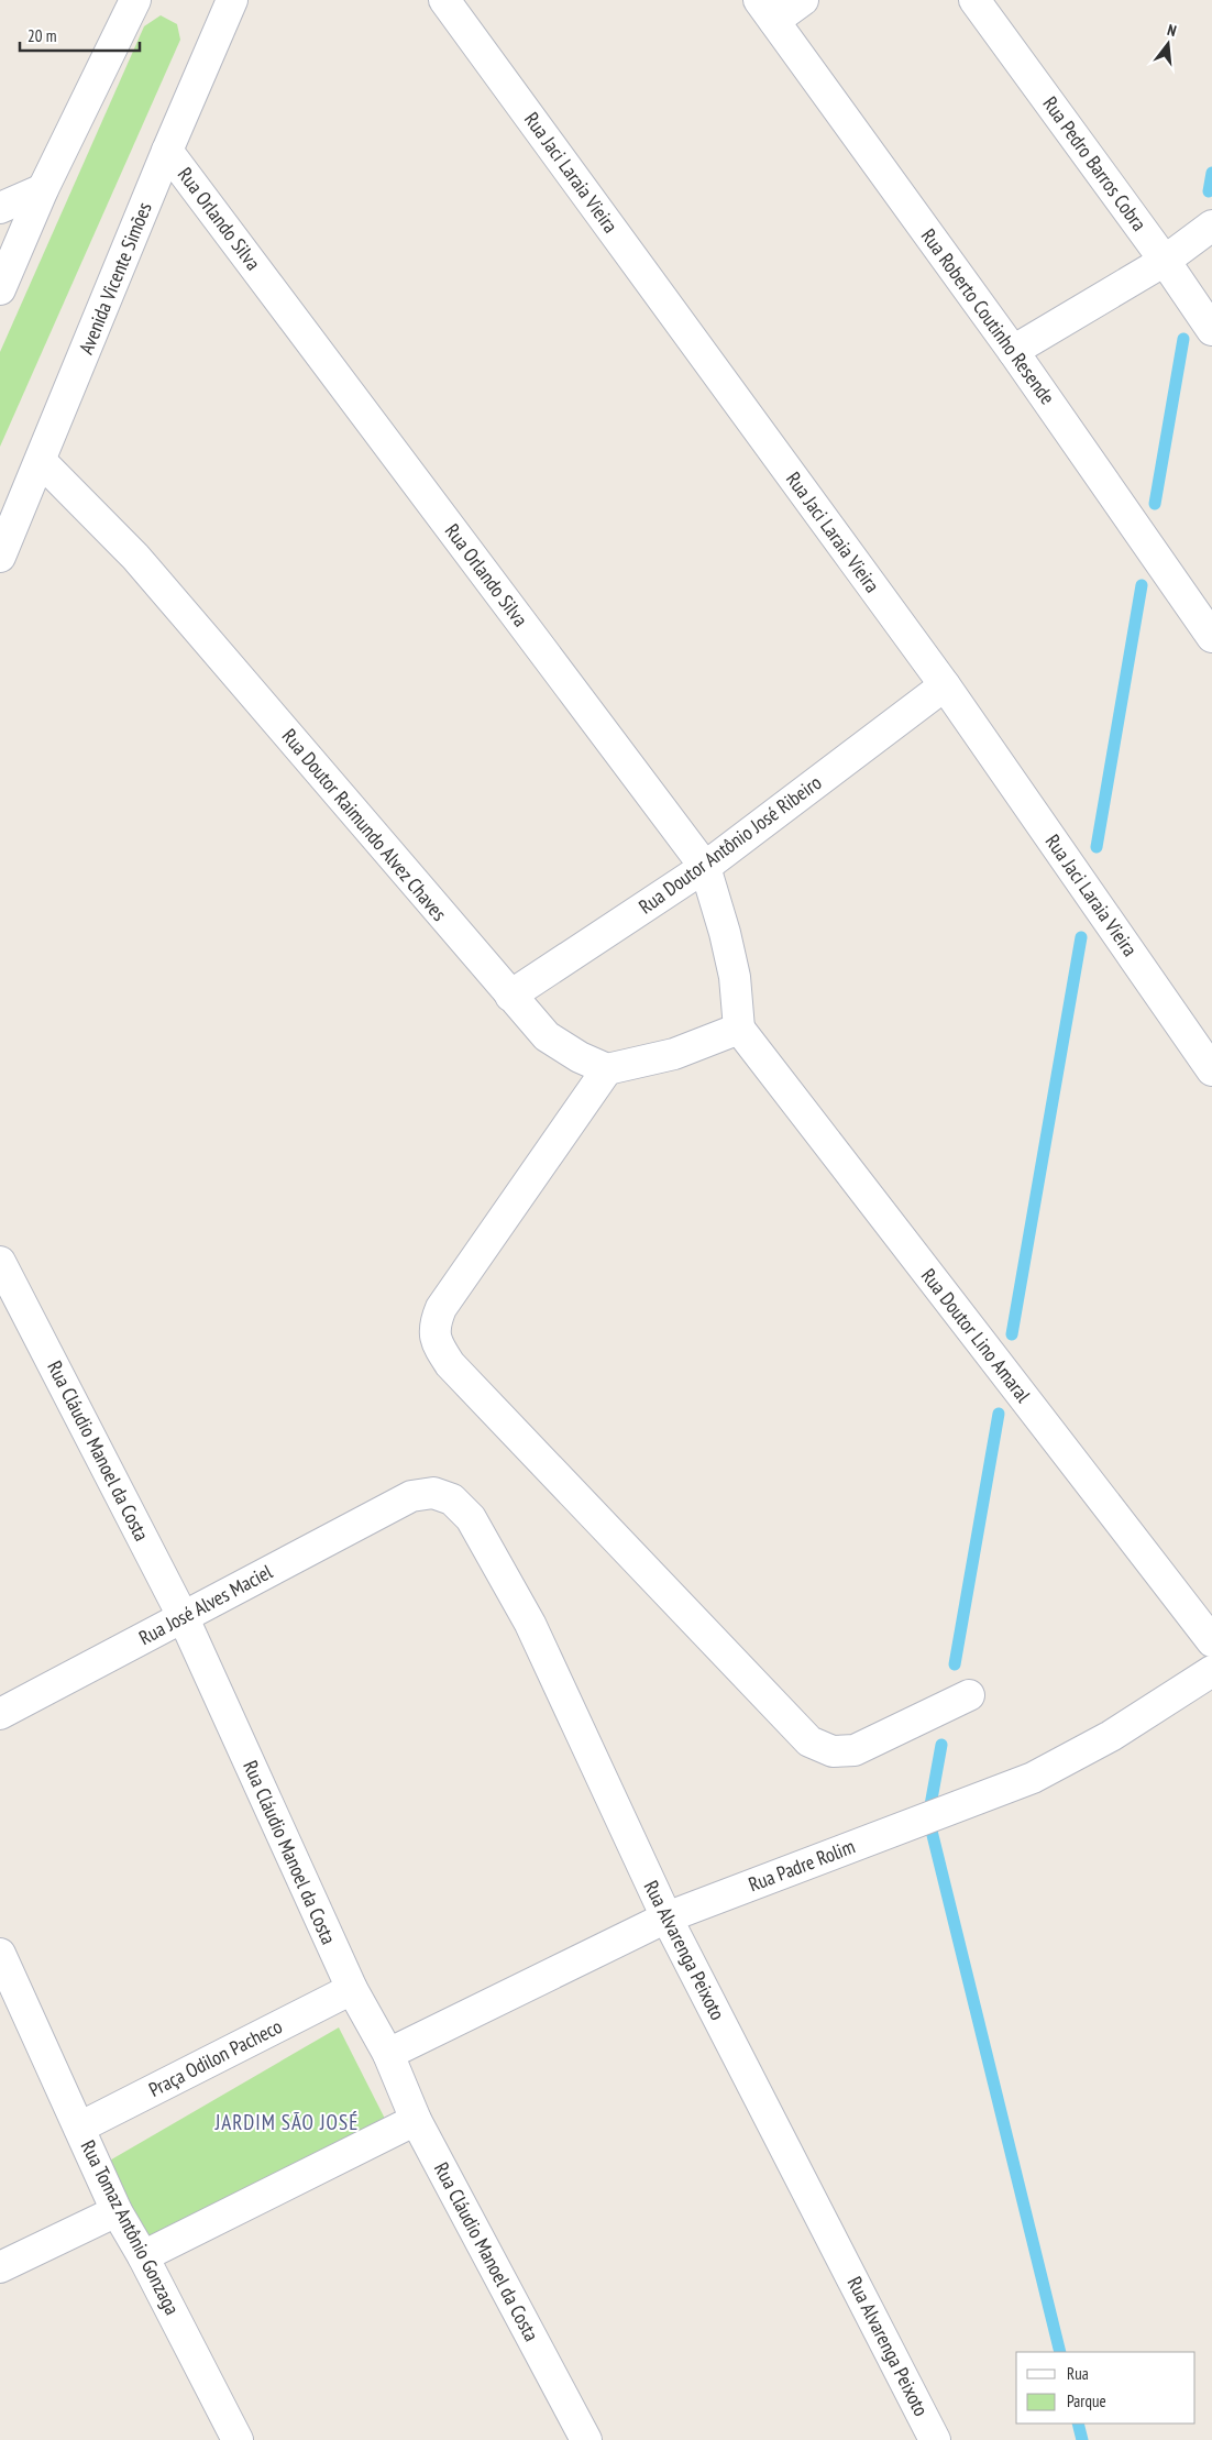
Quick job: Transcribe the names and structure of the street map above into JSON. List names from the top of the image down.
{
  "streets": {
    "street": [
      "Rua Pedro Barros Cobra",
      "Rua Jaci Laraia Vieira",
      "Rua Orlando Silva",
      "Avenida Vicente Simões",
      "Rua Roberto Coutinho Resende",
      "Rua Doutor Raimundo Alvez Chaves",
      "Rua Doutor Antônio José Ribeiro",
      "Rua Doutor Lino Amaral",
      "Rua Cláudio Manoel da Costa",
      "Rua José Alves Maciel",
      "Rua Padre Rolim",
      "Rua Alvarenga Peixoto",
      "Praça Odilon Pacheco",
      "Rua Tomaz Antônio Gonzaga"
    ]
  },
  "crossings": [
    ["Rua Jaci Laraia Vieira", "Rua Doutor Antônio José Ribeiro"],
    ["Rua Orlando Silva", "Avenida Vicente Simões"],
    ["Rua Orlando Silva", "Rua Doutor Antônio José Ribeiro"],
    ["Rua Orlando Silva", "Rua Doutor Lino Amaral"],
    ["Avenida Vicente Simões", "Rua Doutor Raimundo Alvez Chaves"],
    ["Rua Doutor Raimundo Alvez Chaves", "Rua Doutor Antônio José Ribeiro"],
    ["Rua Cláudio Manoel da Costa", "Rua José Alves Maciel"],
    ["Rua Cláudio Manoel da Costa", "Rua Padre Rolim"],
    ["Rua Cláudio Manoel da Costa", "Praça Odilon Pacheco"],
    ["Rua José Alves Maciel", "Rua Alvarenga Peixoto"],
    ["Rua Padre Rolim", "Rua Alvarenga Peixoto"],
    ["Praça Odilon Pacheco", "Rua Tomaz Antônio Gonzaga"]
  ],
  "districts": ["JARDIM SÃO JOSÉ"],
  "legend": ["Rua", "Parque"],
  "scale_bar": "20 m",
  "north": "top"
}
